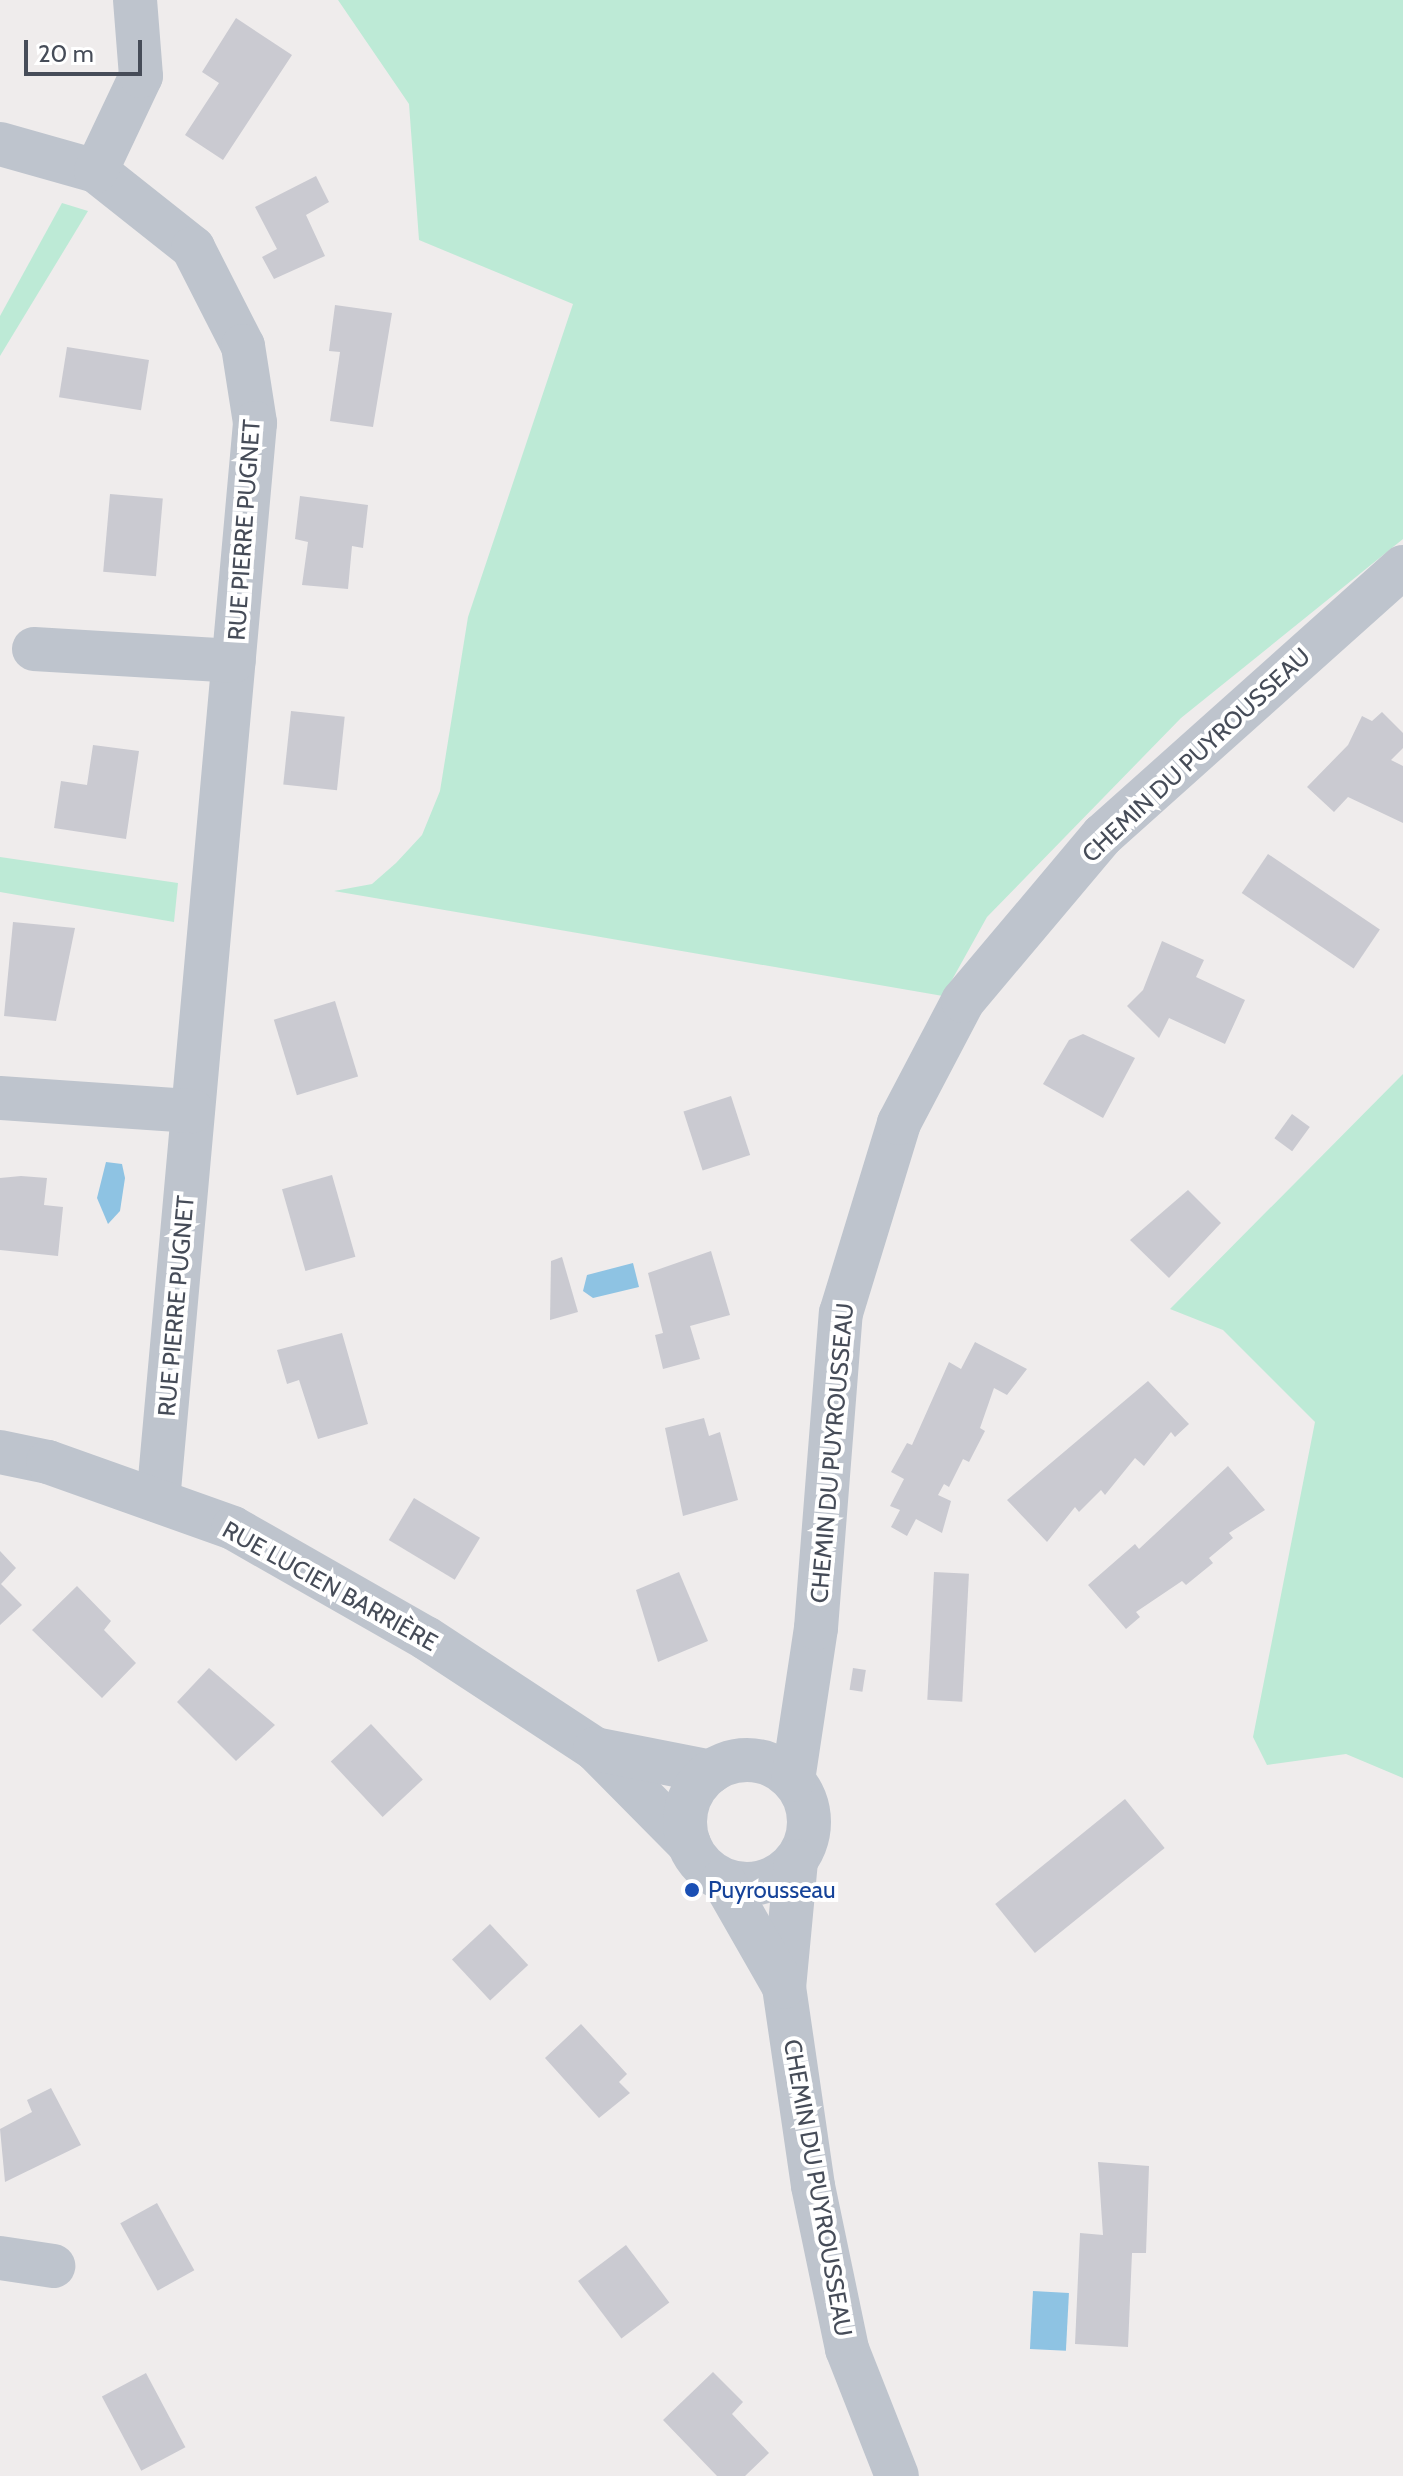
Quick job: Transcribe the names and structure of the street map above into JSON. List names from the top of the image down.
{
  "streets": {
    "street": ["RUE PIERRE PUGNET", "CHEMIN DU PUYROUSSEAU", "RUE LUCIEN BARRIÈRE"]
  },
  "crossings": [
    ["RUE PIERRE PUGNET", "RUE LUCIEN BARRIÈRE"],
    ["CHEMIN DU PUYROUSSEAU", "RUE LUCIEN BARRIÈRE"]
  ],
  "places": ["Puyrousseau"],
  "scale_bar": "20 m"
}
